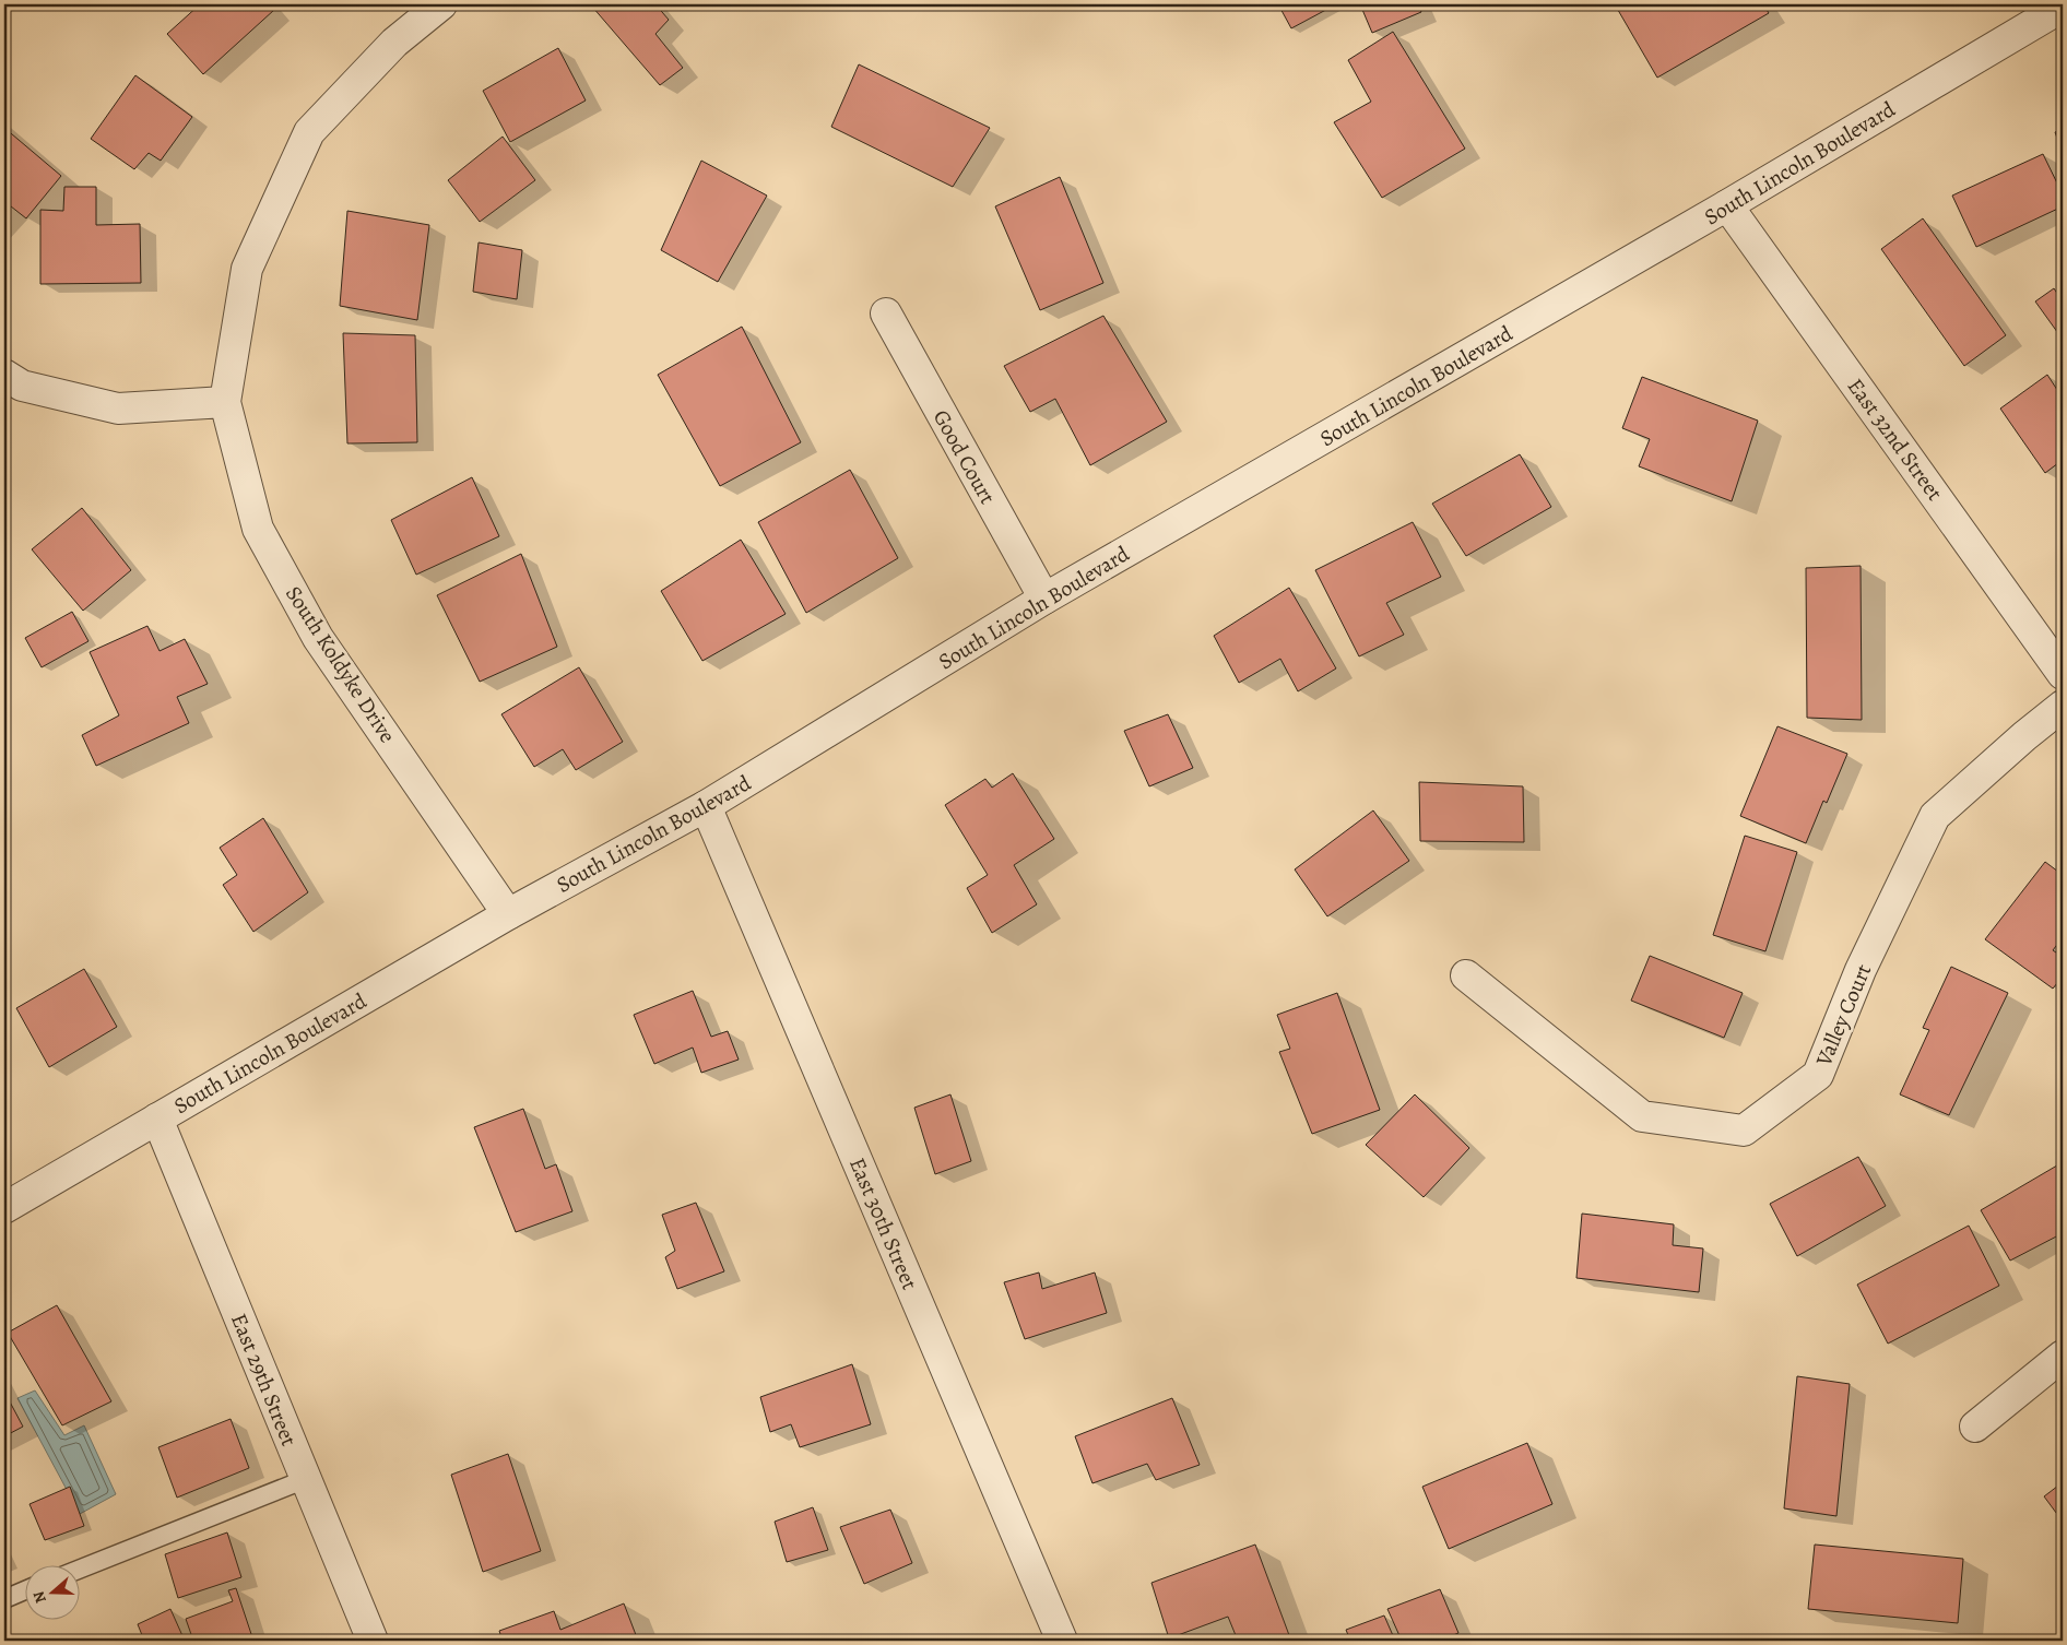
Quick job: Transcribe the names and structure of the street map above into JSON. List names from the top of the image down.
{
  "streets": {
    "street": [
      "South Lincoln Boulevard",
      "East 32nd Street",
      "Good Court",
      "South Koldyke Drive",
      "Valley Court",
      "East 30th Street",
      "East 29th Street"
    ]
  },
  "crossings": [
    ["South Lincoln Boulevard", "East 32nd Street"],
    ["South Lincoln Boulevard", "Good Court"],
    ["South Lincoln Boulevard", "South Koldyke Drive"],
    ["South Lincoln Boulevard", "East 30th Street"],
    ["South Lincoln Boulevard", "East 29th Street"]
  ],
  "north": "left"
}
